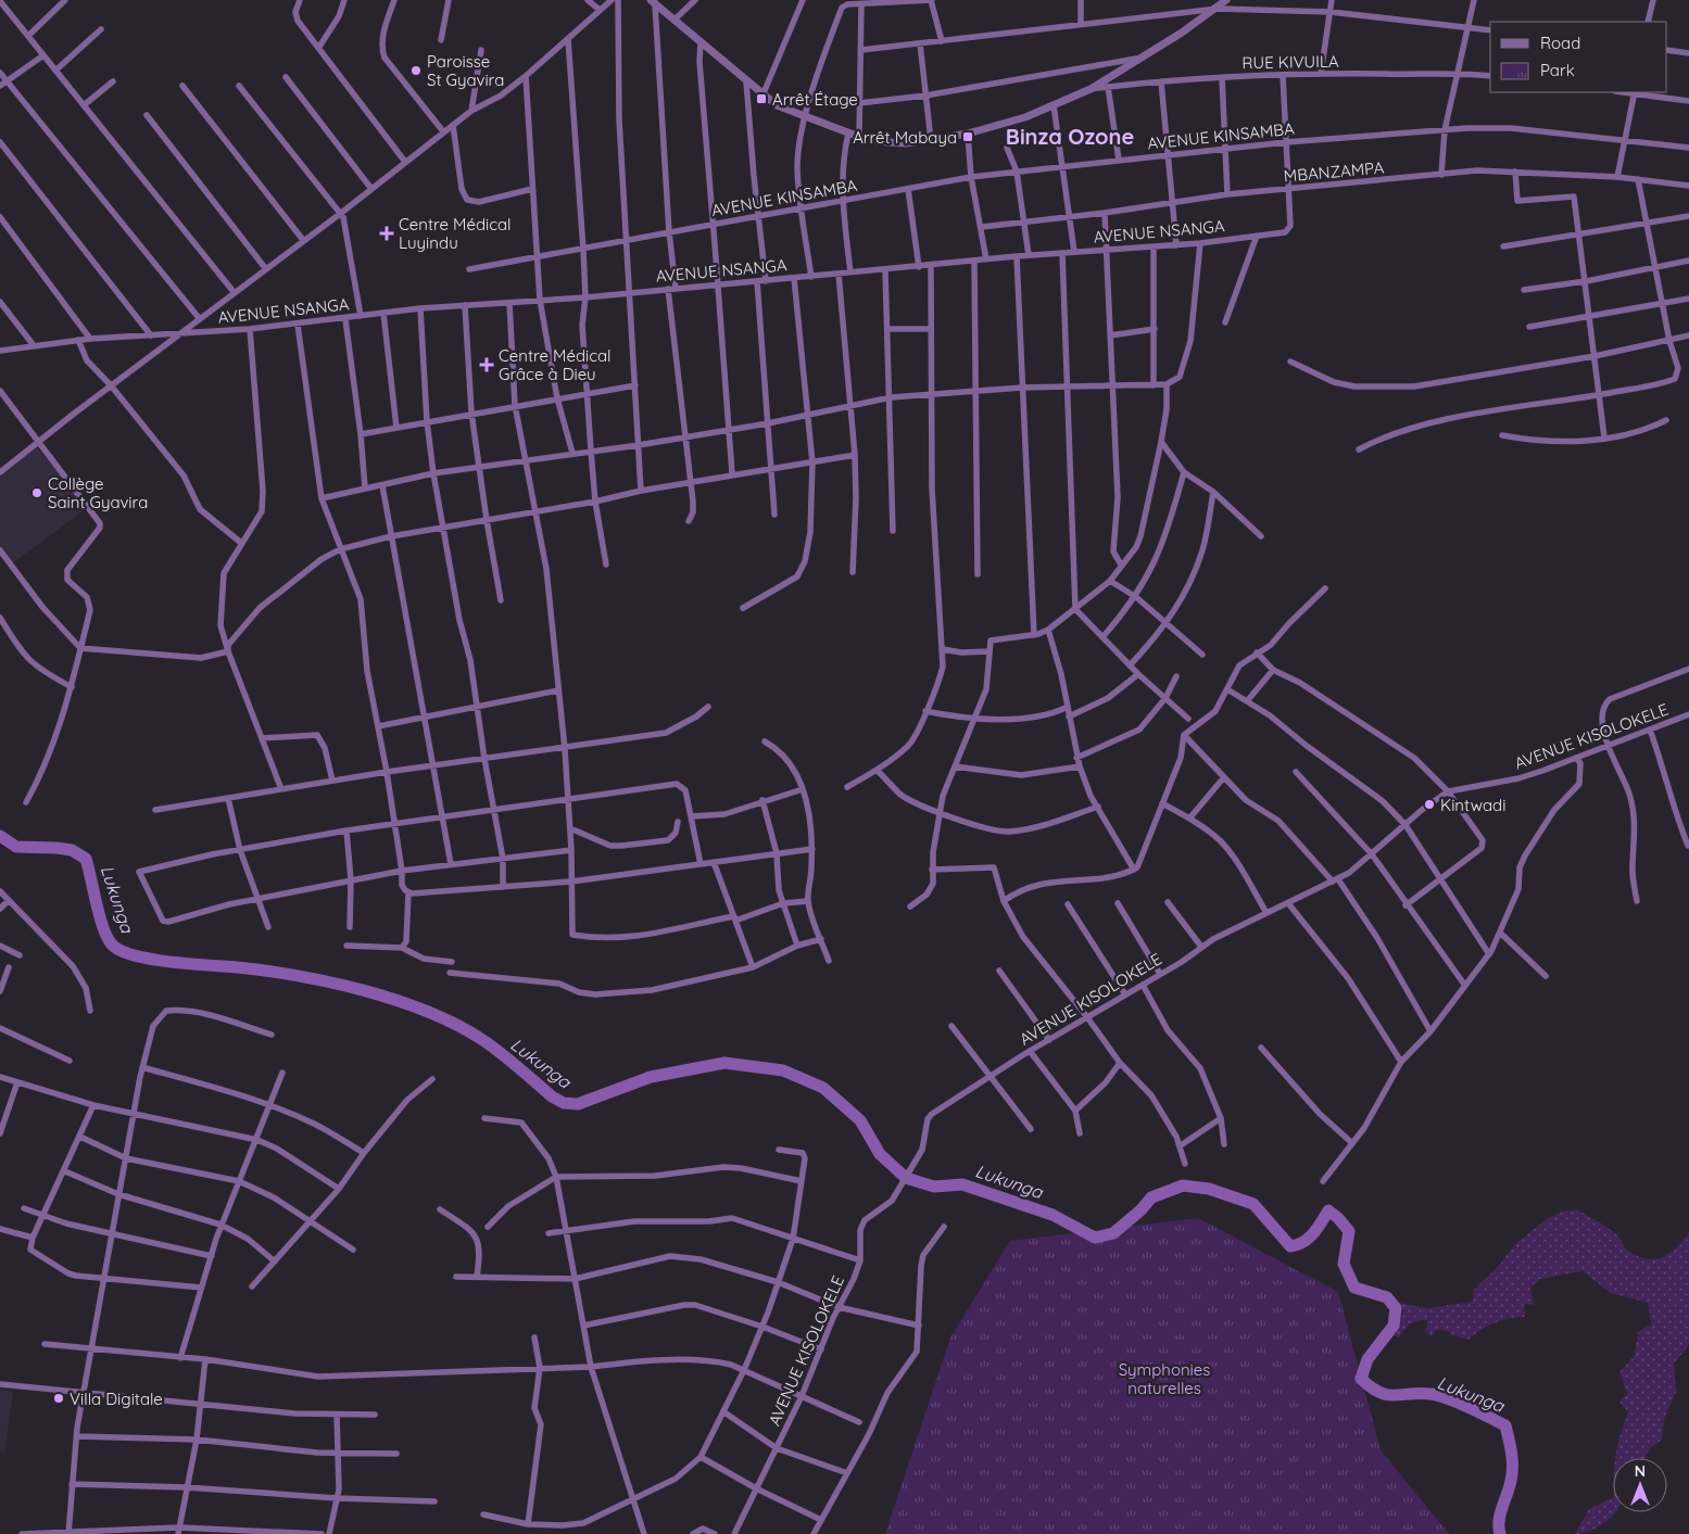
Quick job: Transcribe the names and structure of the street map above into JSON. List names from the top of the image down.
{
  "streets": {
    "street": [
      "RUE KIVUILA",
      "AVENUE KINSAMBA",
      "MBANZAMPA",
      "AVENUE NSANGA",
      "AVENUE KISOLOKELE"
    ]
  },
  "crossings": [
    ["RUE KIVUILA", "AVENUE NSANGA"],
    ["AVENUE KINSAMBA", "AVENUE NSANGA"],
    ["MBANZAMPA", "AVENUE NSANGA"]
  ],
  "districts": ["Binza Ozone"],
  "water": ["Lukunga"],
  "parks": ["Symphonies naturelles"],
  "places": {
    "other": [
      "Paroisse St Gyavira",
      "Collège Saint Gyavira",
      "Kintwadi",
      "Villa Digitale"
    ],
    "transit": ["Arrêt Étage", "Arrêt Mabaya"],
    "health": ["Centre Médical Luyindu", "Centre Médical Grâce à Dieu"]
  },
  "legend": ["Road", "Park"],
  "north": "top"
}
